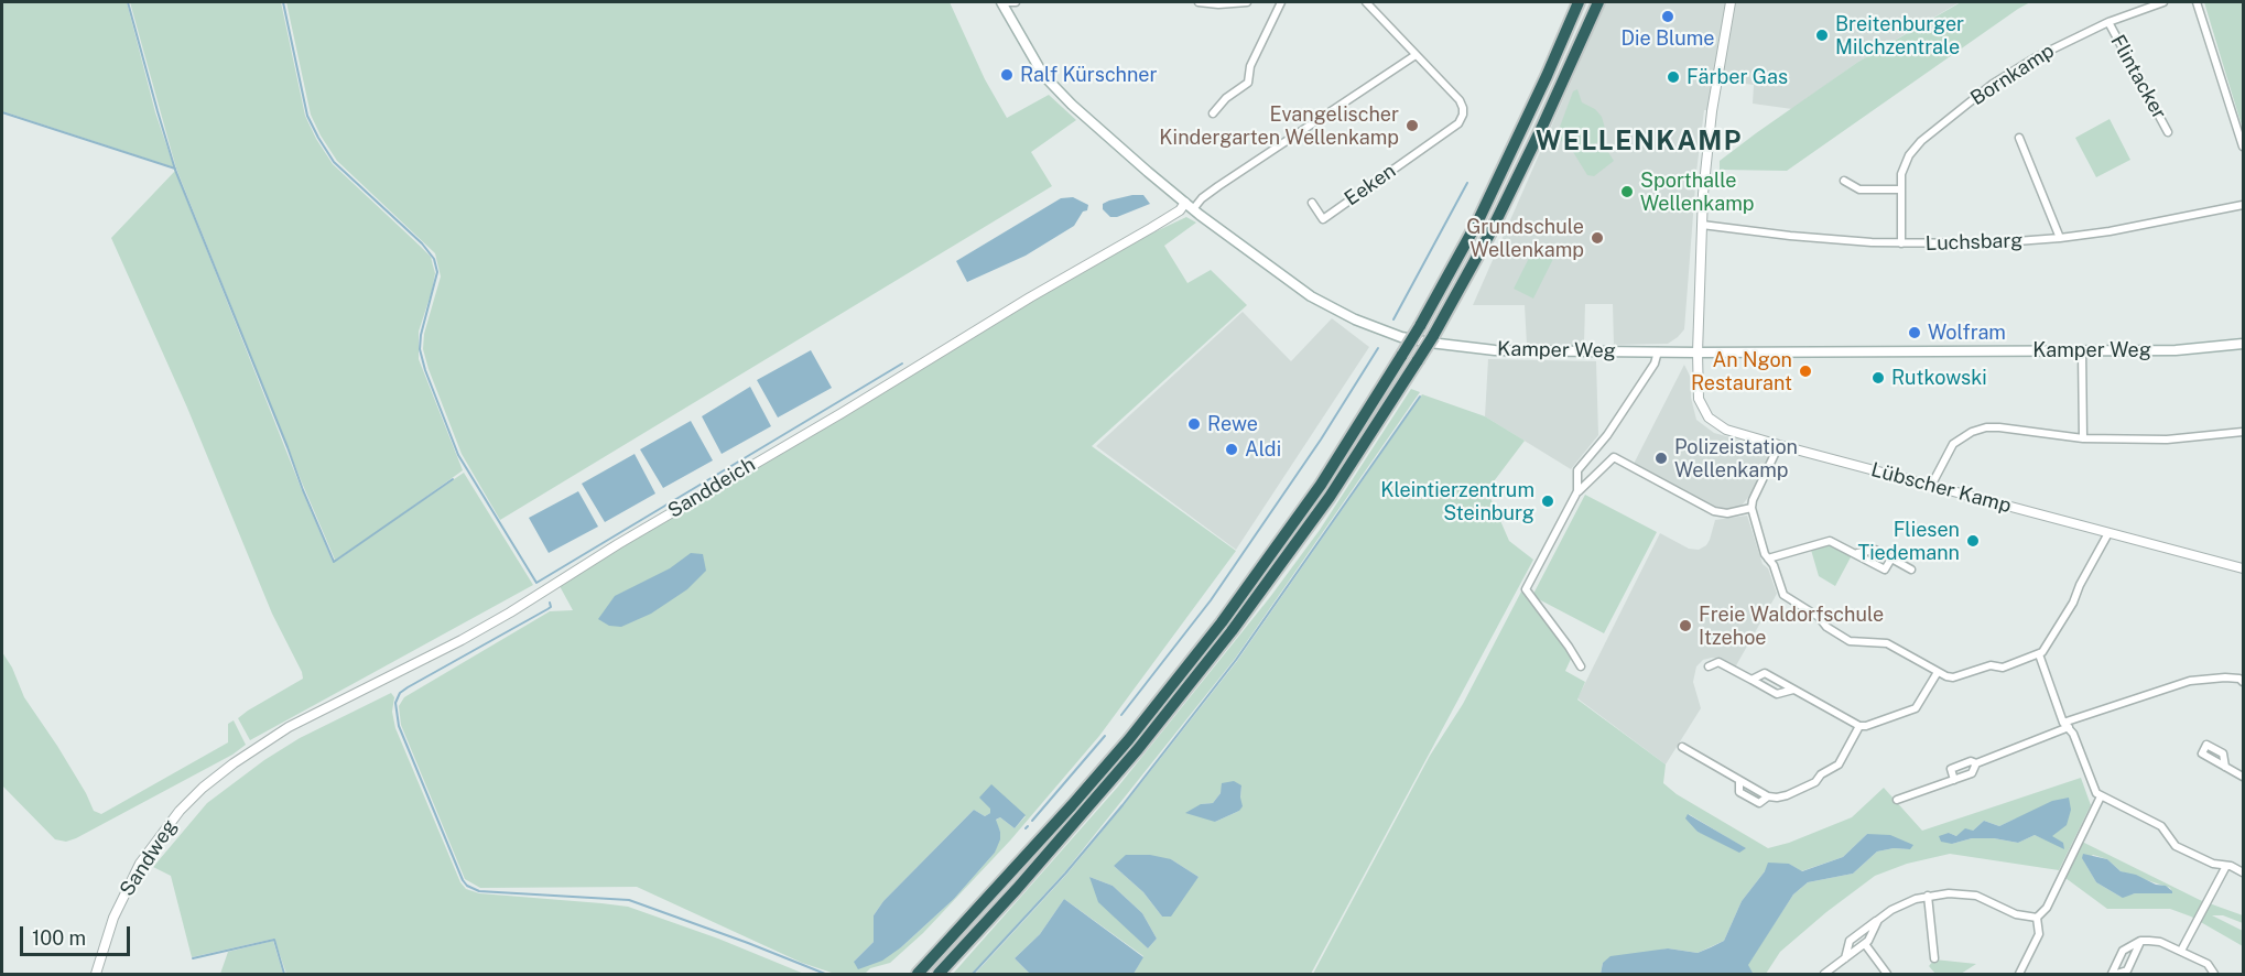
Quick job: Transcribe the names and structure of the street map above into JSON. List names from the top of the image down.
{
  "streets": {
    "main road": ["Kamper Weg"],
    "street": [
      "Bornkamp",
      "Flintacker",
      "Eeken",
      "Luchsbarg",
      "Sanddeich",
      "Lübscher Kamp",
      "Sandweg"
    ]
  },
  "crossings": [
    ["Bornkamp", "Flintacker"],
    ["Bornkamp", "Luchsbarg"],
    ["Eeken", "Sanddeich"],
    ["Luchsbarg", "Lübscher Kamp"],
    ["Kamper Weg", "Sanddeich"],
    ["Kamper Weg", "Lübscher Kamp"],
    ["Sanddeich", "Sandweg"]
  ],
  "districts": ["WELLENKAMP"],
  "places": [
    "Die Blume",
    "Breitenburger Milchzentrale",
    "Ralf Kürschner",
    "Färber Gas",
    "Evangelischer Kindergarten Wellenkamp",
    "Sporthalle Wellenkamp",
    "Grundschule Wellenkamp",
    "Wolfram",
    "An Ngon Restaurant",
    "Rutkowski",
    "Rewe",
    "Aldi",
    "Polizeistation Wellenkamp",
    "Kleintierzentrum Steinburg",
    "Fliesen Tiedemann",
    "Freie Waldorfschule Itzehoe"
  ],
  "scale_bar": "100 m"
}
